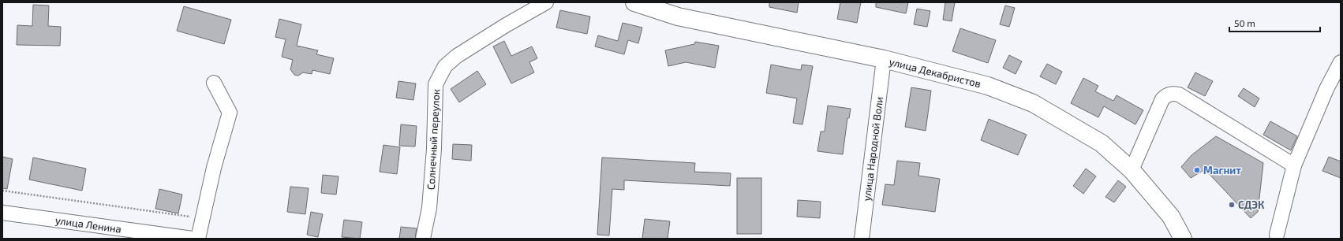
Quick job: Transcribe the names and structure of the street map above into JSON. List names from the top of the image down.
{
  "streets": {
    "main road": ["улица Декабристов"],
    "street": ["Солнечный переулок", "улица Народной Воли", "улица Ленина"]
  },
  "crossings": [
    ["улица Декабристов", "улица Народной Воли"]
  ],
  "places": ["Магнит", "СДЭК"],
  "scale_bar": "50 m"
}
